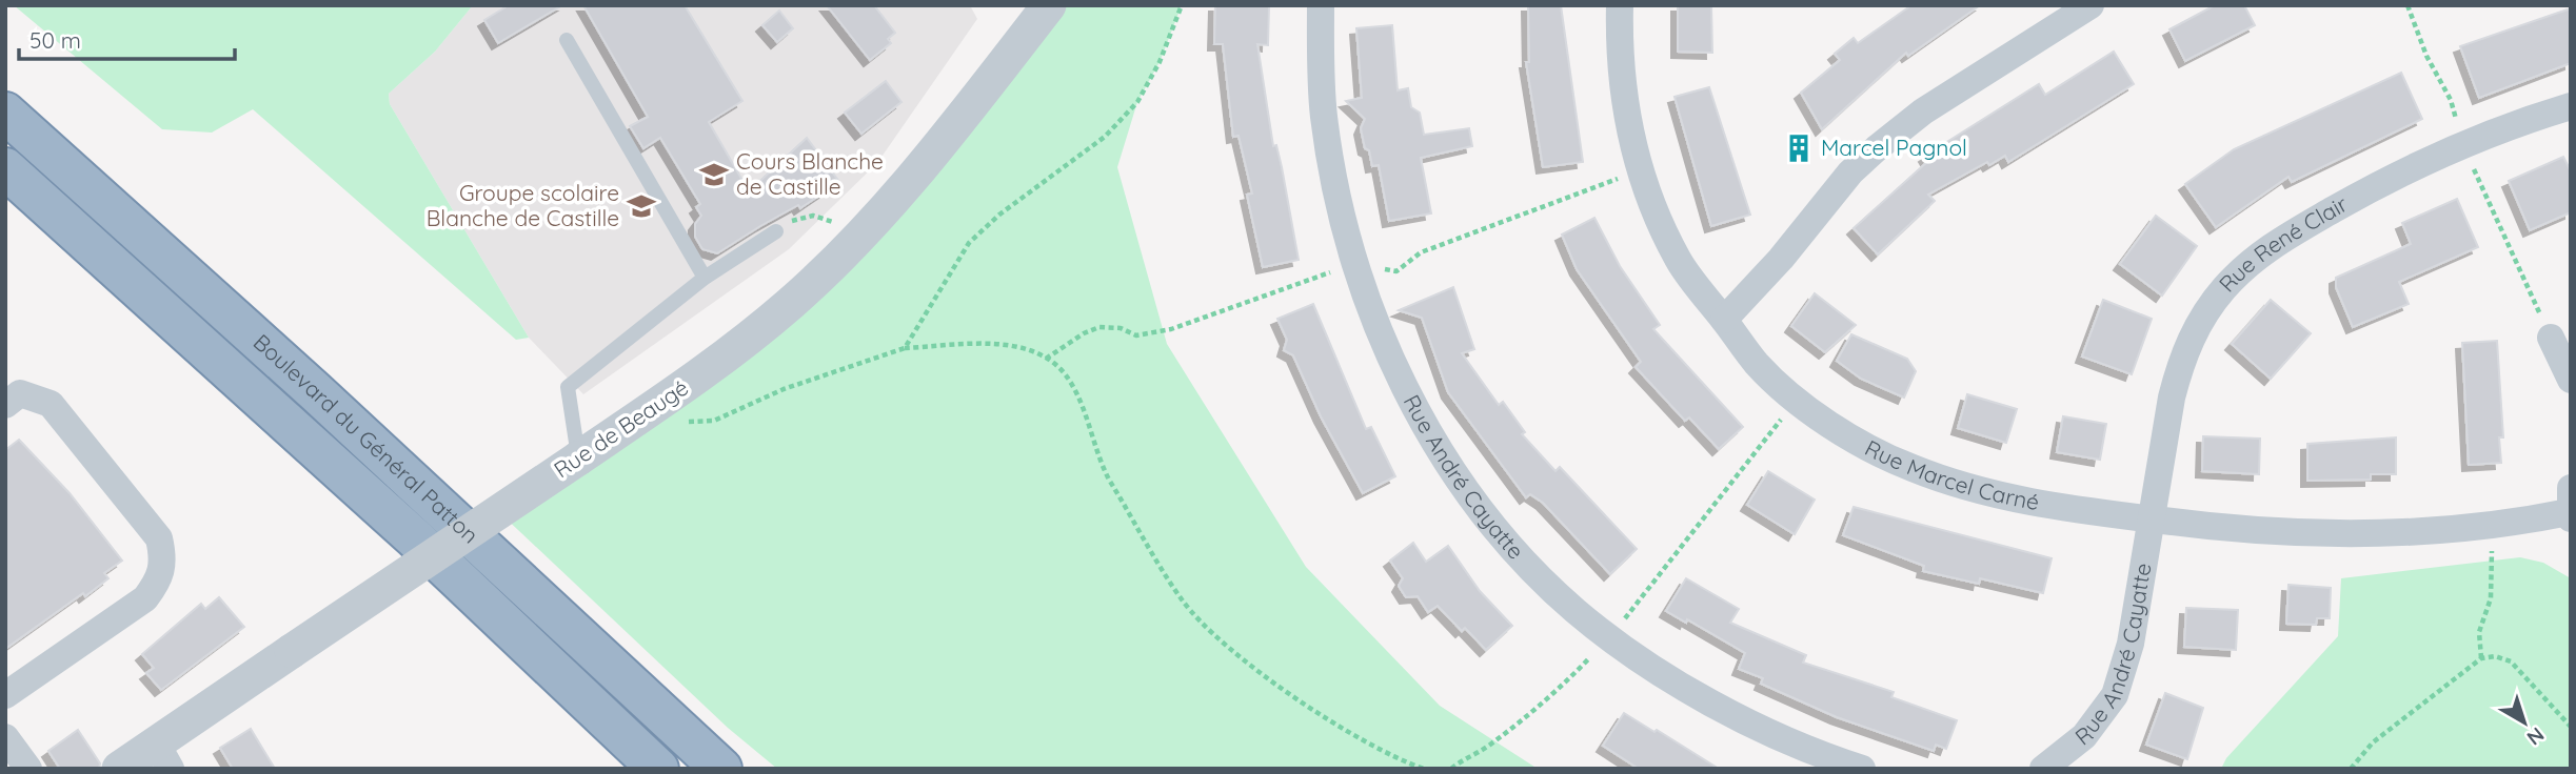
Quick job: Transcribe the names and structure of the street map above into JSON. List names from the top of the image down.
{
  "streets": {
    "highway": ["Boulevard du Général Patton"],
    "street": [
      "Rue René Clair",
      "Rue de Beaugé",
      "Rue Marcel Carné",
      "Rue André Cayatte"
    ]
  },
  "crossings": [
    ["Rue René Clair", "Rue Marcel Carné"],
    ["Rue René Clair", "Rue André Cayatte"],
    ["Rue Marcel Carné", "Rue André Cayatte"]
  ],
  "places": {
    "building": ["Marcel Pagnol"],
    "school or university": ["Cours Blanche de Castille", "Groupe scolaire Blanche de Castille"]
  },
  "scale_bar": "50 m",
  "north": "bottom right"
}
